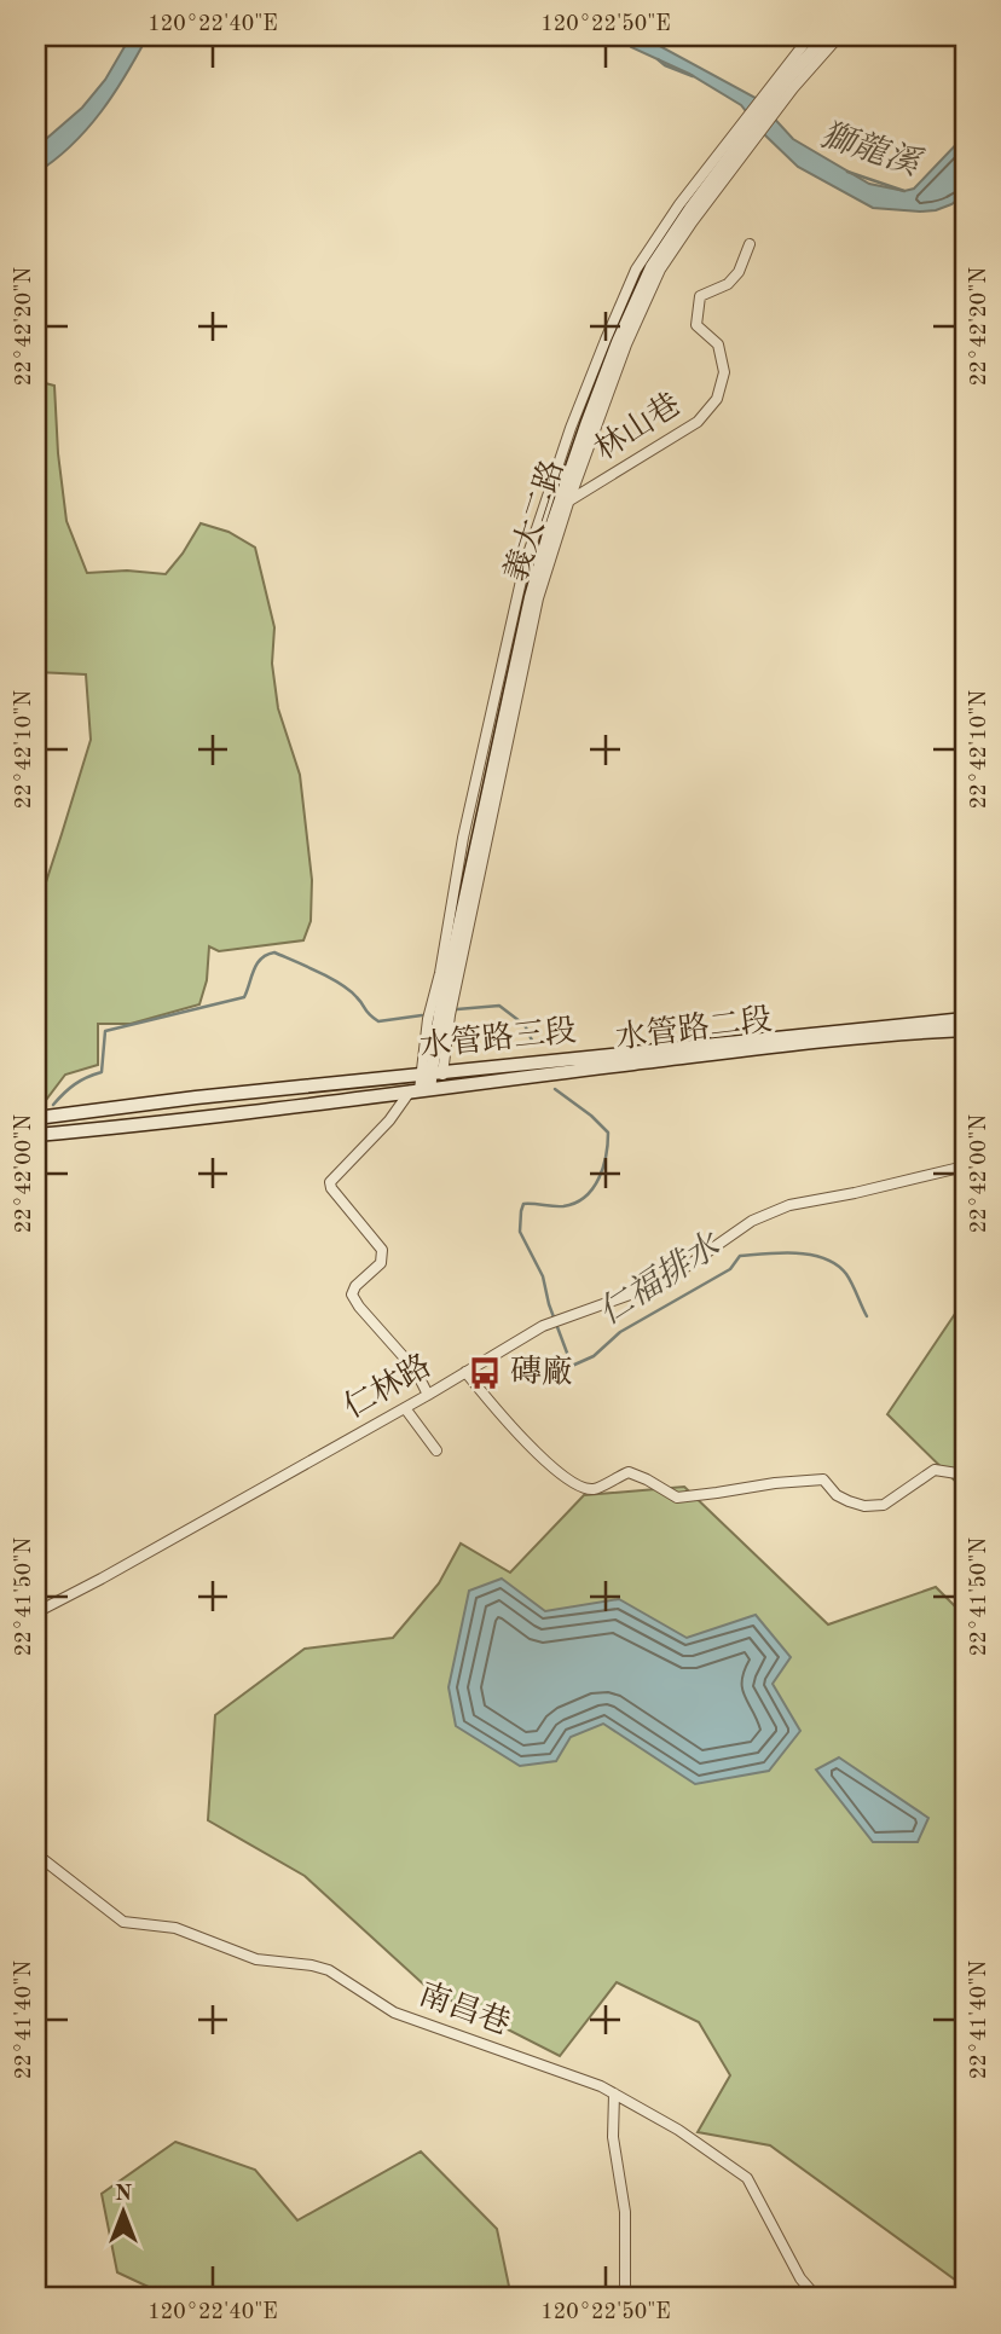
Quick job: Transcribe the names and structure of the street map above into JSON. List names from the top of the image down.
{
  "streets": {
    "main road": ["義大二路", "水管路二段", "水管路三段"],
    "street": ["林山巷", "仁林路", "南昌巷"]
  },
  "crossings": [
    ["林山巷", "義大二路"],
    ["義大二路", "水管路二段"],
    ["義大二路", "水管路三段"],
    ["水管路二段", "水管路三段"]
  ],
  "water": ["獅龍溪", "仁福排水"],
  "places": {
    "bus stop": ["磚廠"]
  },
  "north": "top",
  "coordinates": [
    "120°22'40\"E",
    "120°22'50\"E",
    "22°42'20\"N",
    "22°42'10\"N",
    "22°42'00\"N",
    "22°41'50\"N",
    "22°41'40\"N"
  ]
}
